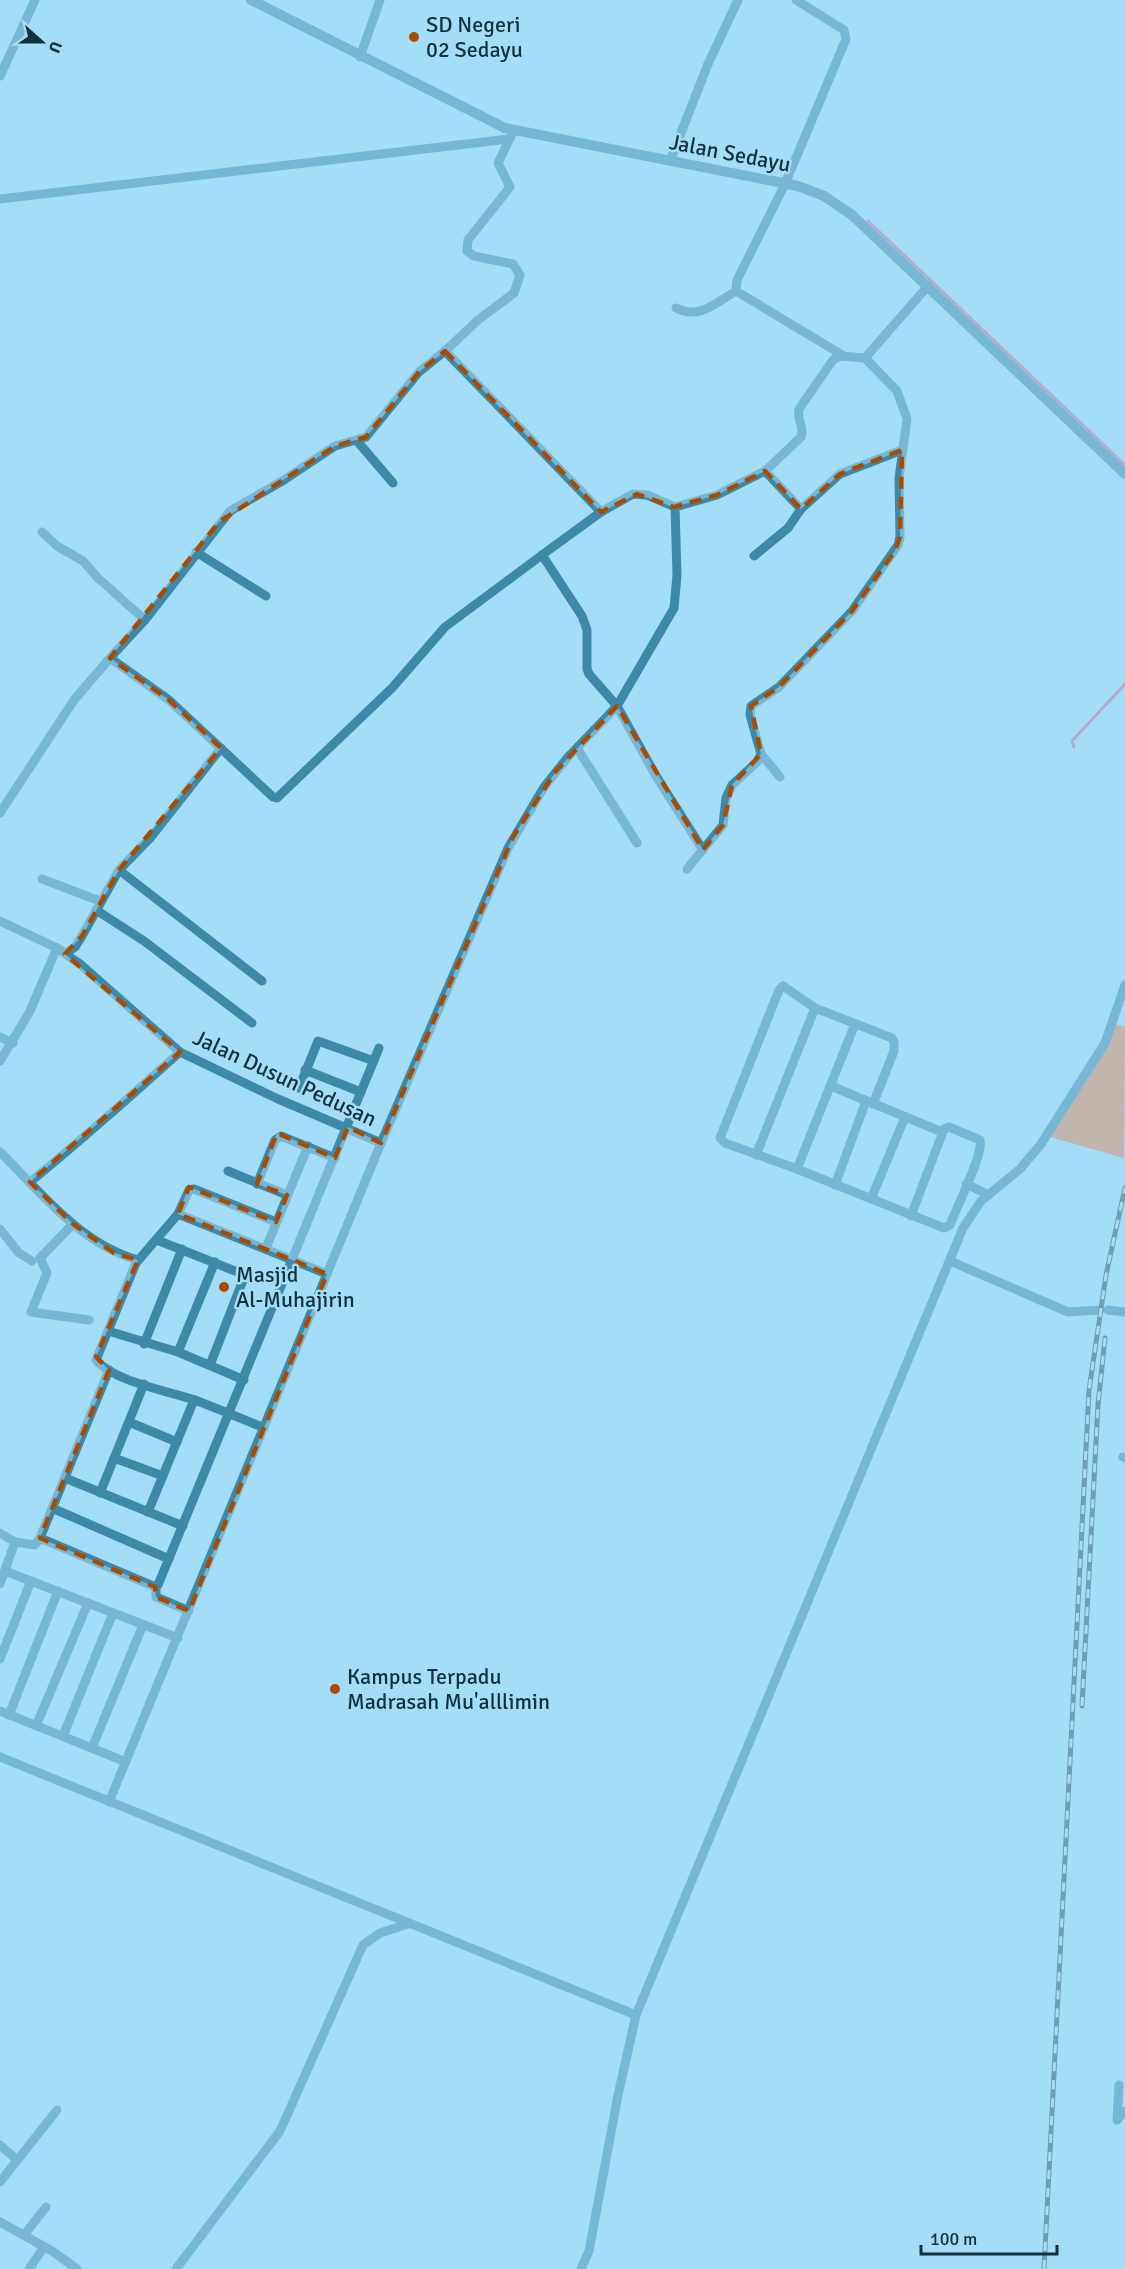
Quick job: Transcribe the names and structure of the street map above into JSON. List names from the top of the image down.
{
  "streets": {
    "street": ["Jalan Sedayu", "Jalan Dusun Pedusan"]
  },
  "places": ["SD Negeri 02 Sedayu", "Masjid Al-Muhajirin", "Kampus Terpadu Madrasah Mu'alllimin"],
  "scale_bar": "100 m",
  "north": "right"
}
